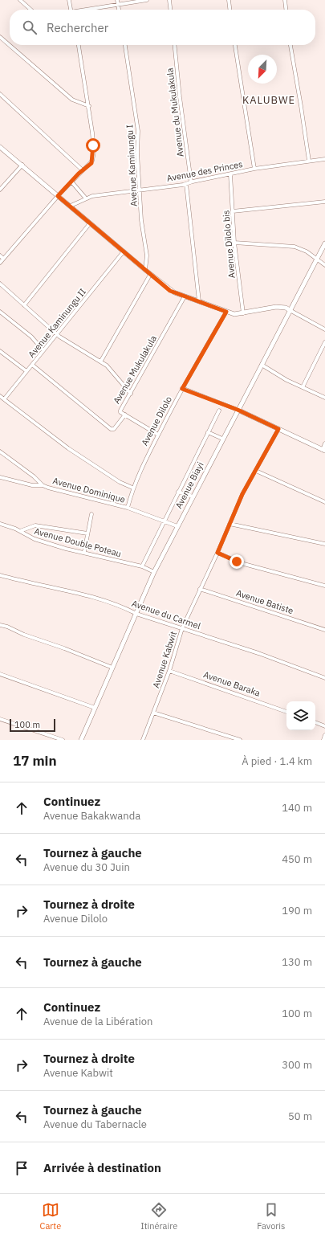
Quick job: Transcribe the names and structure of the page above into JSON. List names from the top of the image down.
{
  "streets": {
    "street": [
      "Avenue du Mukulakula",
      "Avenue Kaminungu I",
      "Avenue des Princes",
      "Avenue Dilolo bis",
      "Avenue Kaminungu II",
      "Avenue Mukulakula",
      "Avenue Dilolo",
      "Avenue Biayi",
      "Avenue Dominique",
      "Avenue Double Poteau",
      "Avenue Batiste",
      "Avenue du Carmel",
      "Avenue Kabwit",
      "Avenue Baraka"
    ]
  },
  "crossings": [
    ["Avenue du Mukulakula", "Avenue des Princes"],
    ["Avenue Kaminungu I", "Avenue des Princes"],
    ["Avenue des Princes", "Avenue Dilolo bis"],
    ["Avenue Mukulakula", "Avenue Dilolo"],
    ["Avenue Dilolo", "Avenue Dominique"],
    ["Avenue Biayi", "Avenue Dominique"],
    ["Avenue Biayi", "Avenue Double Poteau"],
    ["Avenue Biayi", "Avenue du Carmel"],
    ["Avenue Batiste", "Avenue Kabwit"],
    ["Avenue du Carmel", "Avenue Kabwit"],
    ["Avenue Kabwit", "Avenue Baraka"]
  ],
  "districts": ["KALUBWE"],
  "scale_bar": "100 m",
  "north": "bottom left",
  "page": {
    "search": "Rechercher",
    "scale": "100 m",
    "heading": ["17 min", "À pied · 1.4 km"],
    "list": [
      ["Continuez", "Avenue Bakakwanda", "140 m"],
      ["Tournez à gauche", "Avenue du 30 Juin", "450 m"],
      ["Tournez à droite", "Avenue Dilolo", "190 m"],
      ["Tournez à gauche", "130 m"],
      ["Continuez", "Avenue de la Libération", "100 m"],
      ["Tournez à droite", "Avenue Kabwit", "300 m"],
      ["Tournez à gauche", "Avenue du Tabernacle", "50 m"],
      "Arrivée à destination"
    ],
    "nav": ["Carte", "Itinéraire", "Favoris"]
  }
}
